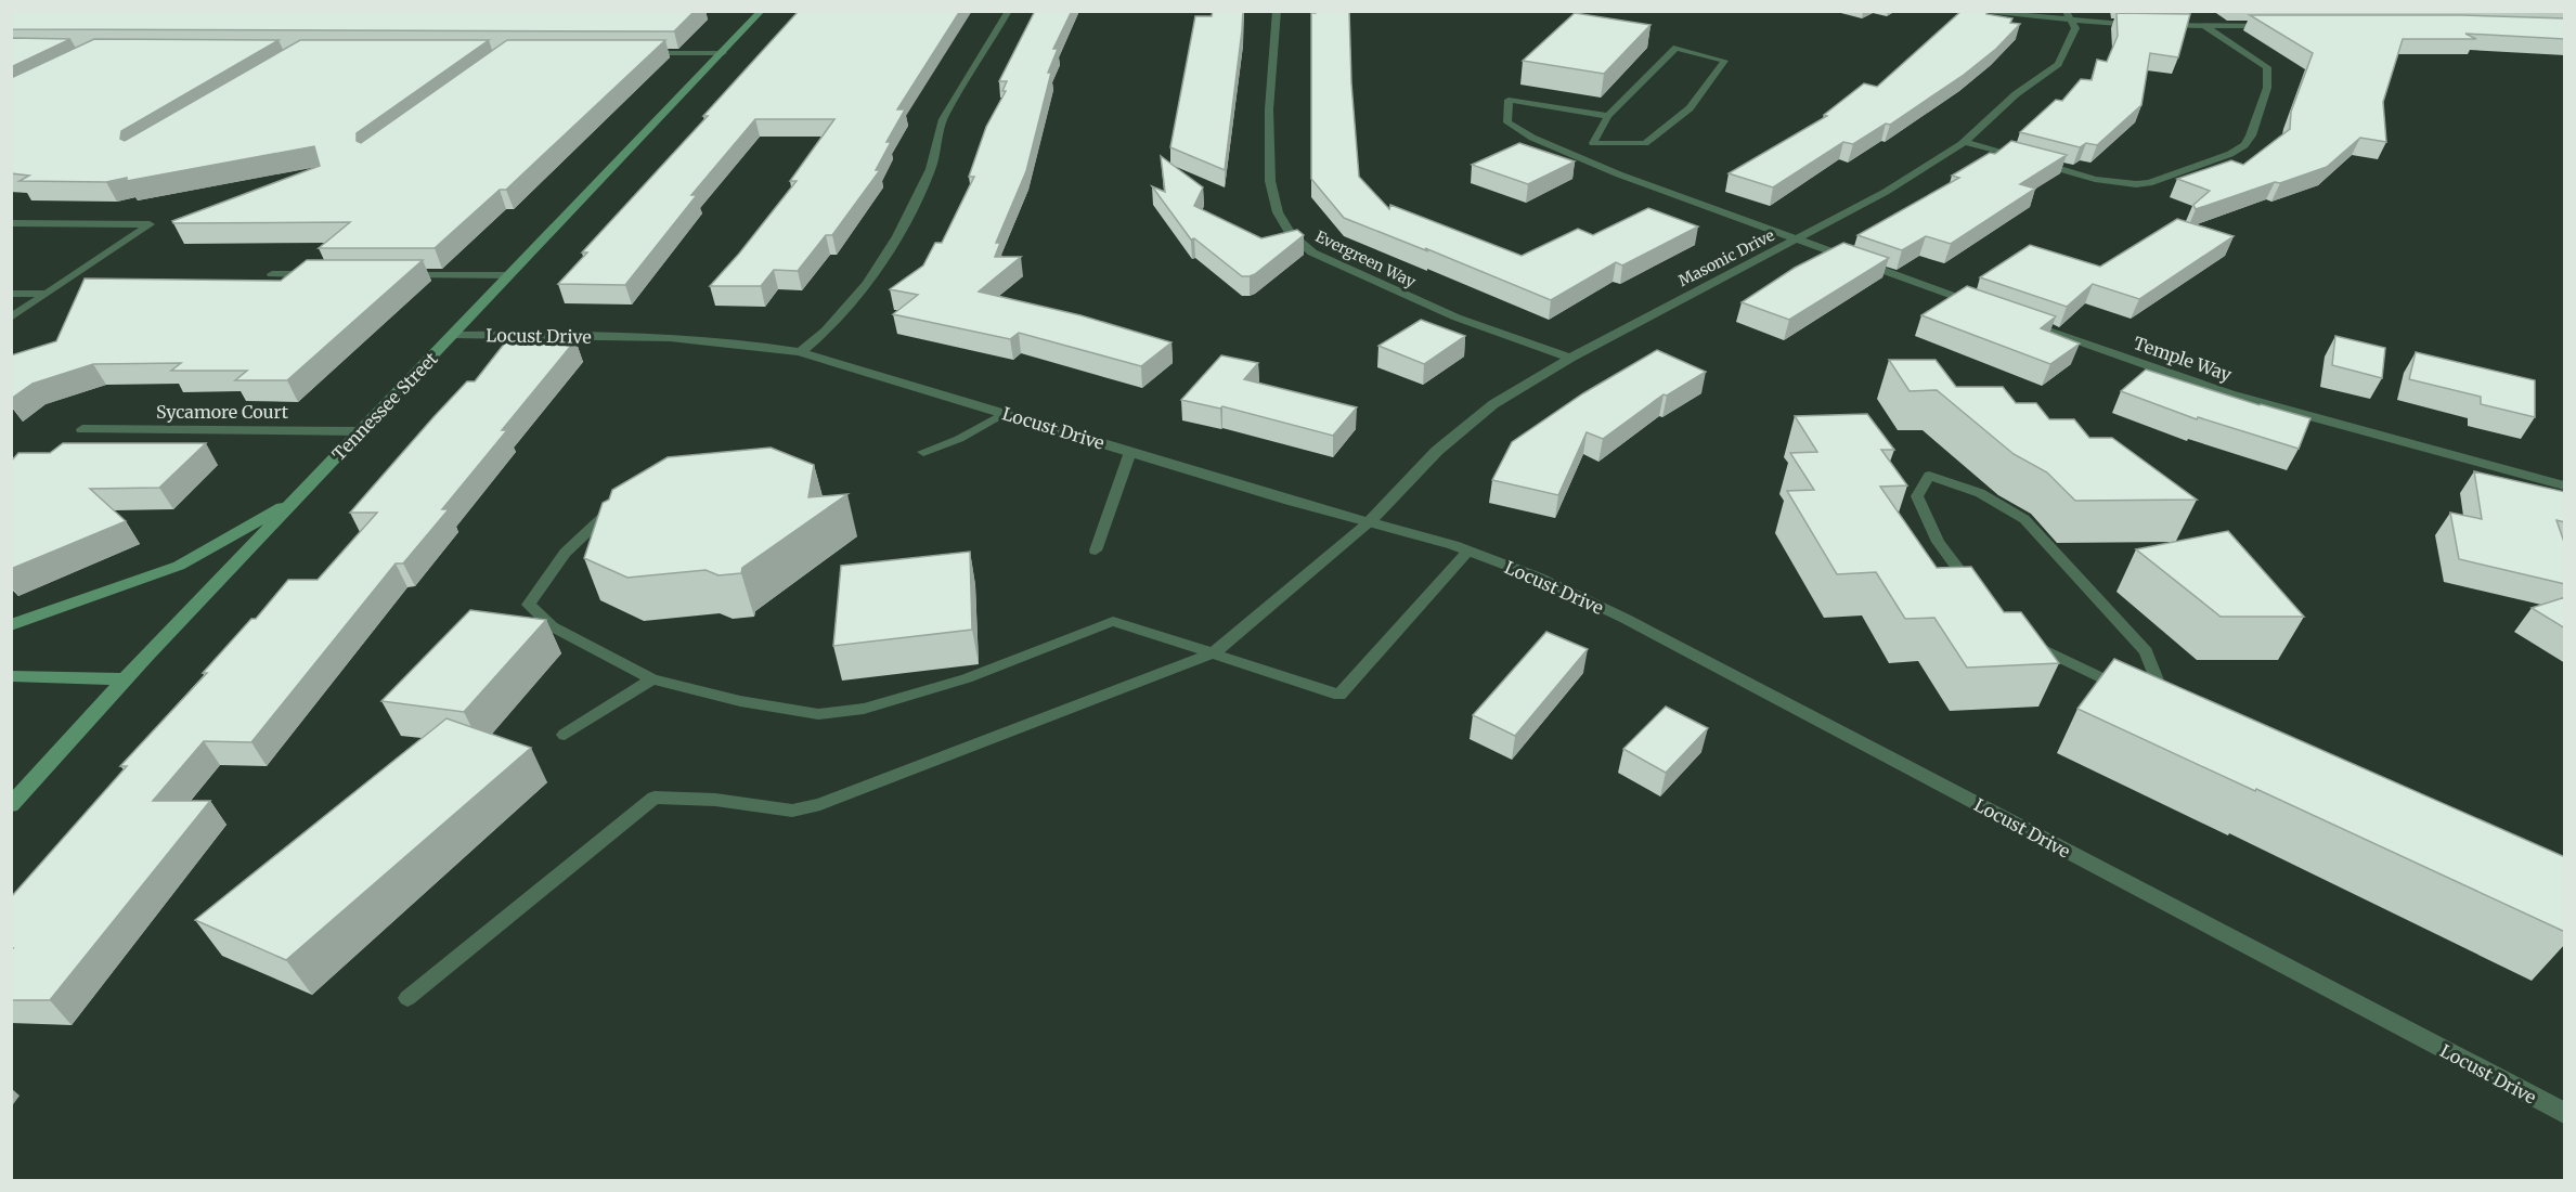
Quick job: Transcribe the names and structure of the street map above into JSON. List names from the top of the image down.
{
  "streets": {
    "main road": ["Tennessee Street"],
    "street": [
      "Masonic Drive",
      "Evergreen Way",
      "Locust Drive",
      "Temple Way",
      "Sycamore Court"
    ]
  },
  "crossings": [
    ["Masonic Drive", "Evergreen Way"],
    ["Masonic Drive", "Locust Drive"],
    ["Locust Drive", "Tennessee Street"],
    ["Tennessee Street", "Sycamore Court"]
  ]
}
